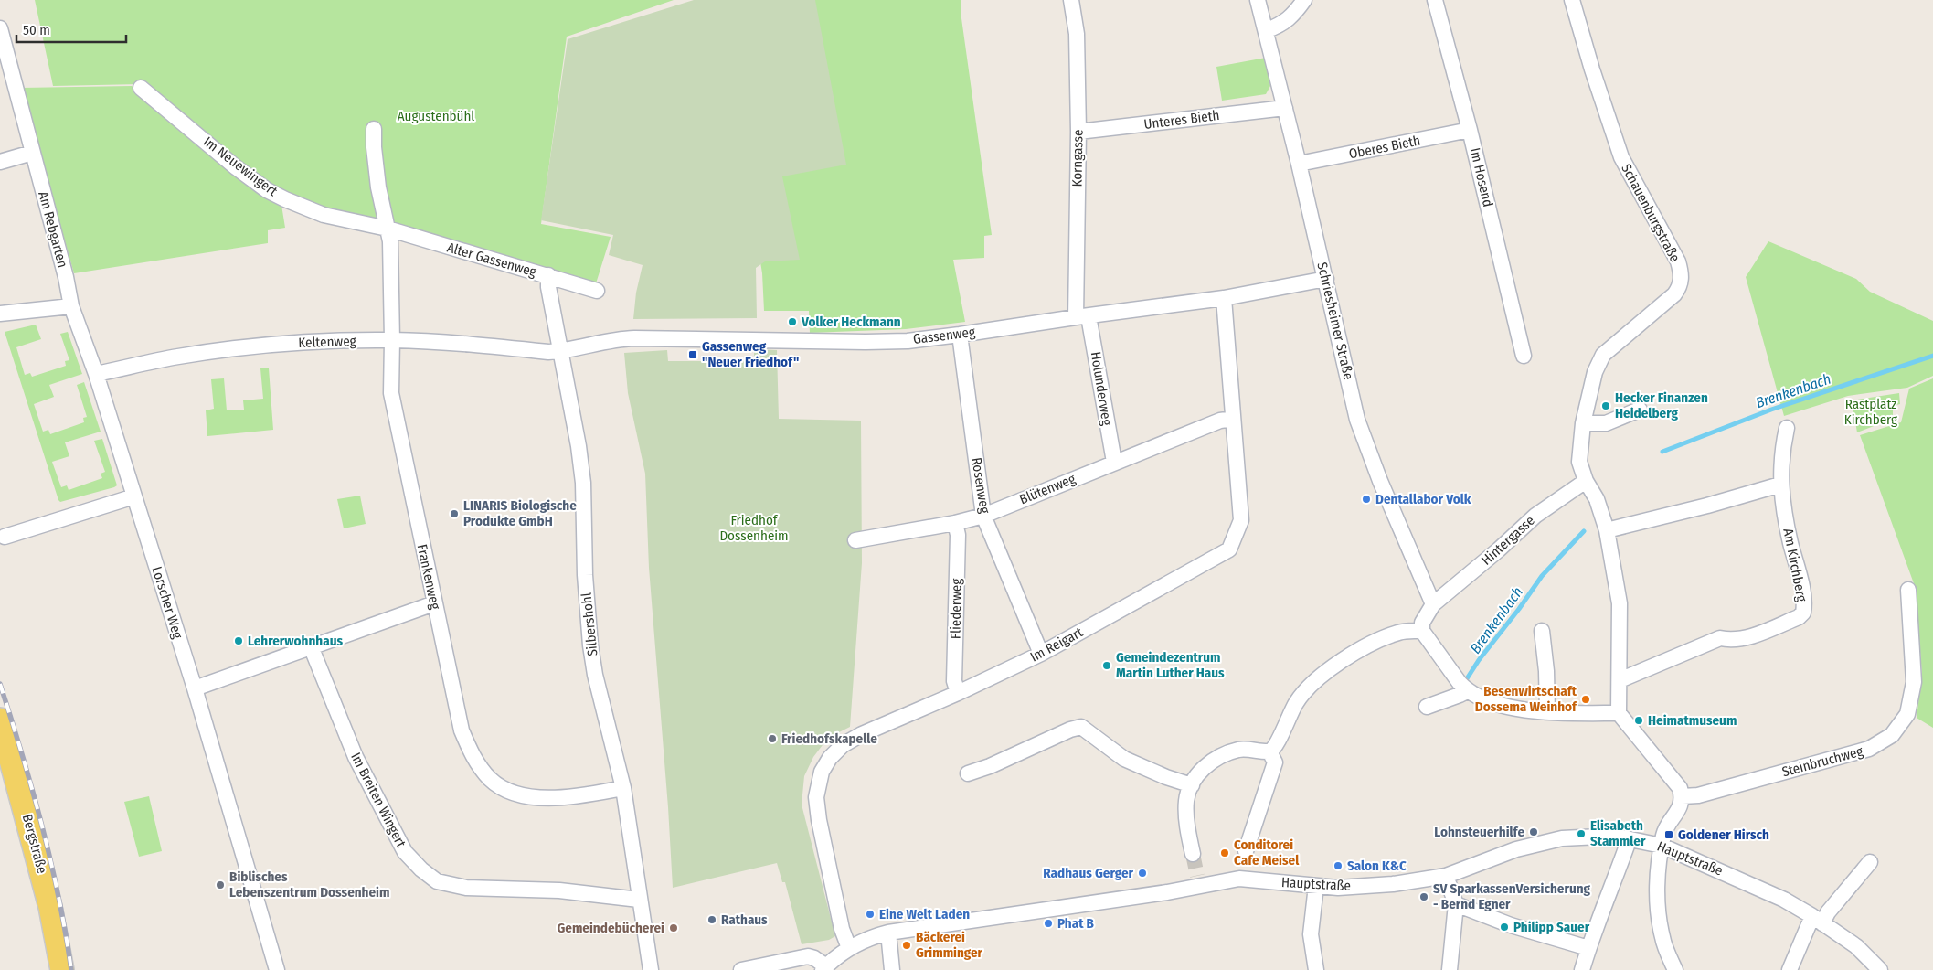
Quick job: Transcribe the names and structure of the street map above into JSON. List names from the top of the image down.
{
  "streets": {
    "main road": ["Bergstraße"],
    "street": [
      "Unteres Bieth",
      "Oberes Bieth",
      "Korngasse",
      "Im Neuewingert",
      "Im Hosend",
      "Schauenburgstraße",
      "Am Rebgarten",
      "Alter Gassenweg",
      "Schriesheimer Straße",
      "Gassenweg",
      "Keltenweg",
      "Holunderweg",
      "Rosenweg",
      "Blütenweg",
      "Hintergasse",
      "Am Kirchberg",
      "Frankenweg",
      "Lorscher Weg",
      "Fliederweg",
      "Silbershohl",
      "Im Reigart",
      "Steinbruchweg",
      "Im Breiten Wingert",
      "Hauptstraße"
    ]
  },
  "crossings": [
    ["Unteres Bieth", "Korngasse"],
    ["Unteres Bieth", "Schriesheimer Straße"],
    ["Oberes Bieth", "Im Hosend"],
    ["Oberes Bieth", "Schriesheimer Straße"],
    ["Korngasse", "Gassenweg"],
    ["Korngasse", "Holunderweg"],
    ["Im Neuewingert", "Alter Gassenweg"],
    ["Im Neuewingert", "Frankenweg"],
    ["Schauenburgstraße", "Hintergasse"],
    ["Schauenburgstraße", "Am Kirchberg"],
    ["Am Rebgarten", "Lorscher Weg"],
    ["Alter Gassenweg", "Frankenweg"],
    ["Alter Gassenweg", "Silbershohl"],
    ["Schriesheimer Straße", "Gassenweg"],
    ["Schriesheimer Straße", "Hintergasse"],
    ["Gassenweg", "Keltenweg"],
    ["Gassenweg", "Holunderweg"],
    ["Gassenweg", "Rosenweg"],
    ["Gassenweg", "Silbershohl"],
    ["Gassenweg", "Im Reigart"],
    ["Keltenweg", "Frankenweg"],
    ["Keltenweg", "Lorscher Weg"],
    ["Keltenweg", "Silbershohl"],
    ["Holunderweg", "Blütenweg"],
    ["Rosenweg", "Blütenweg"],
    ["Rosenweg", "Im Reigart"],
    ["Blütenweg", "Fliederweg"],
    ["Blütenweg", "Im Reigart"],
    ["Frankenweg", "Silbershohl"],
    ["Fliederweg", "Im Reigart"],
    ["Silbershohl", "Im Breiten Wingert"],
    ["Im Reigart", "Hauptstraße"]
  ],
  "water": ["Brenkenbach"],
  "parks": ["Augustenbühl", "Rastplatz Kirchberg", "Friedhof Dossenheim"],
  "places": {
    "other": [
      "Volker Heckmann",
      "Hecker Finanzen Heidelberg",
      "Dentallabor Volk",
      "LINARIS Biologische Produkte GmbH",
      "Lehrerwohnhaus",
      "Gemeindezentrum Martin Luther Haus",
      "Besenwirtschaft Dossema Weinhof",
      "Heimatmuseum",
      "Friedhofskapelle",
      "Lohnsteuerhilfe",
      "Elisabeth Stammler",
      "Conditorei Cafe Meisel",
      "Salon K&C",
      "Radhaus Gerger",
      "Biblisches Lebenszentrum Dossenheim",
      "SV SparkassenVersicherung - Bernd Egner",
      "Eine Welt Laden",
      "Rathaus",
      "Phat B",
      "Philipp Sauer",
      "Gemeindebücherei",
      "Bäckerei Grimminger"
    ],
    "transit": ["Gassenweg \"Neuer Friedhof\"", "Goldener Hirsch"]
  },
  "scale_bar": "50 m"
}
